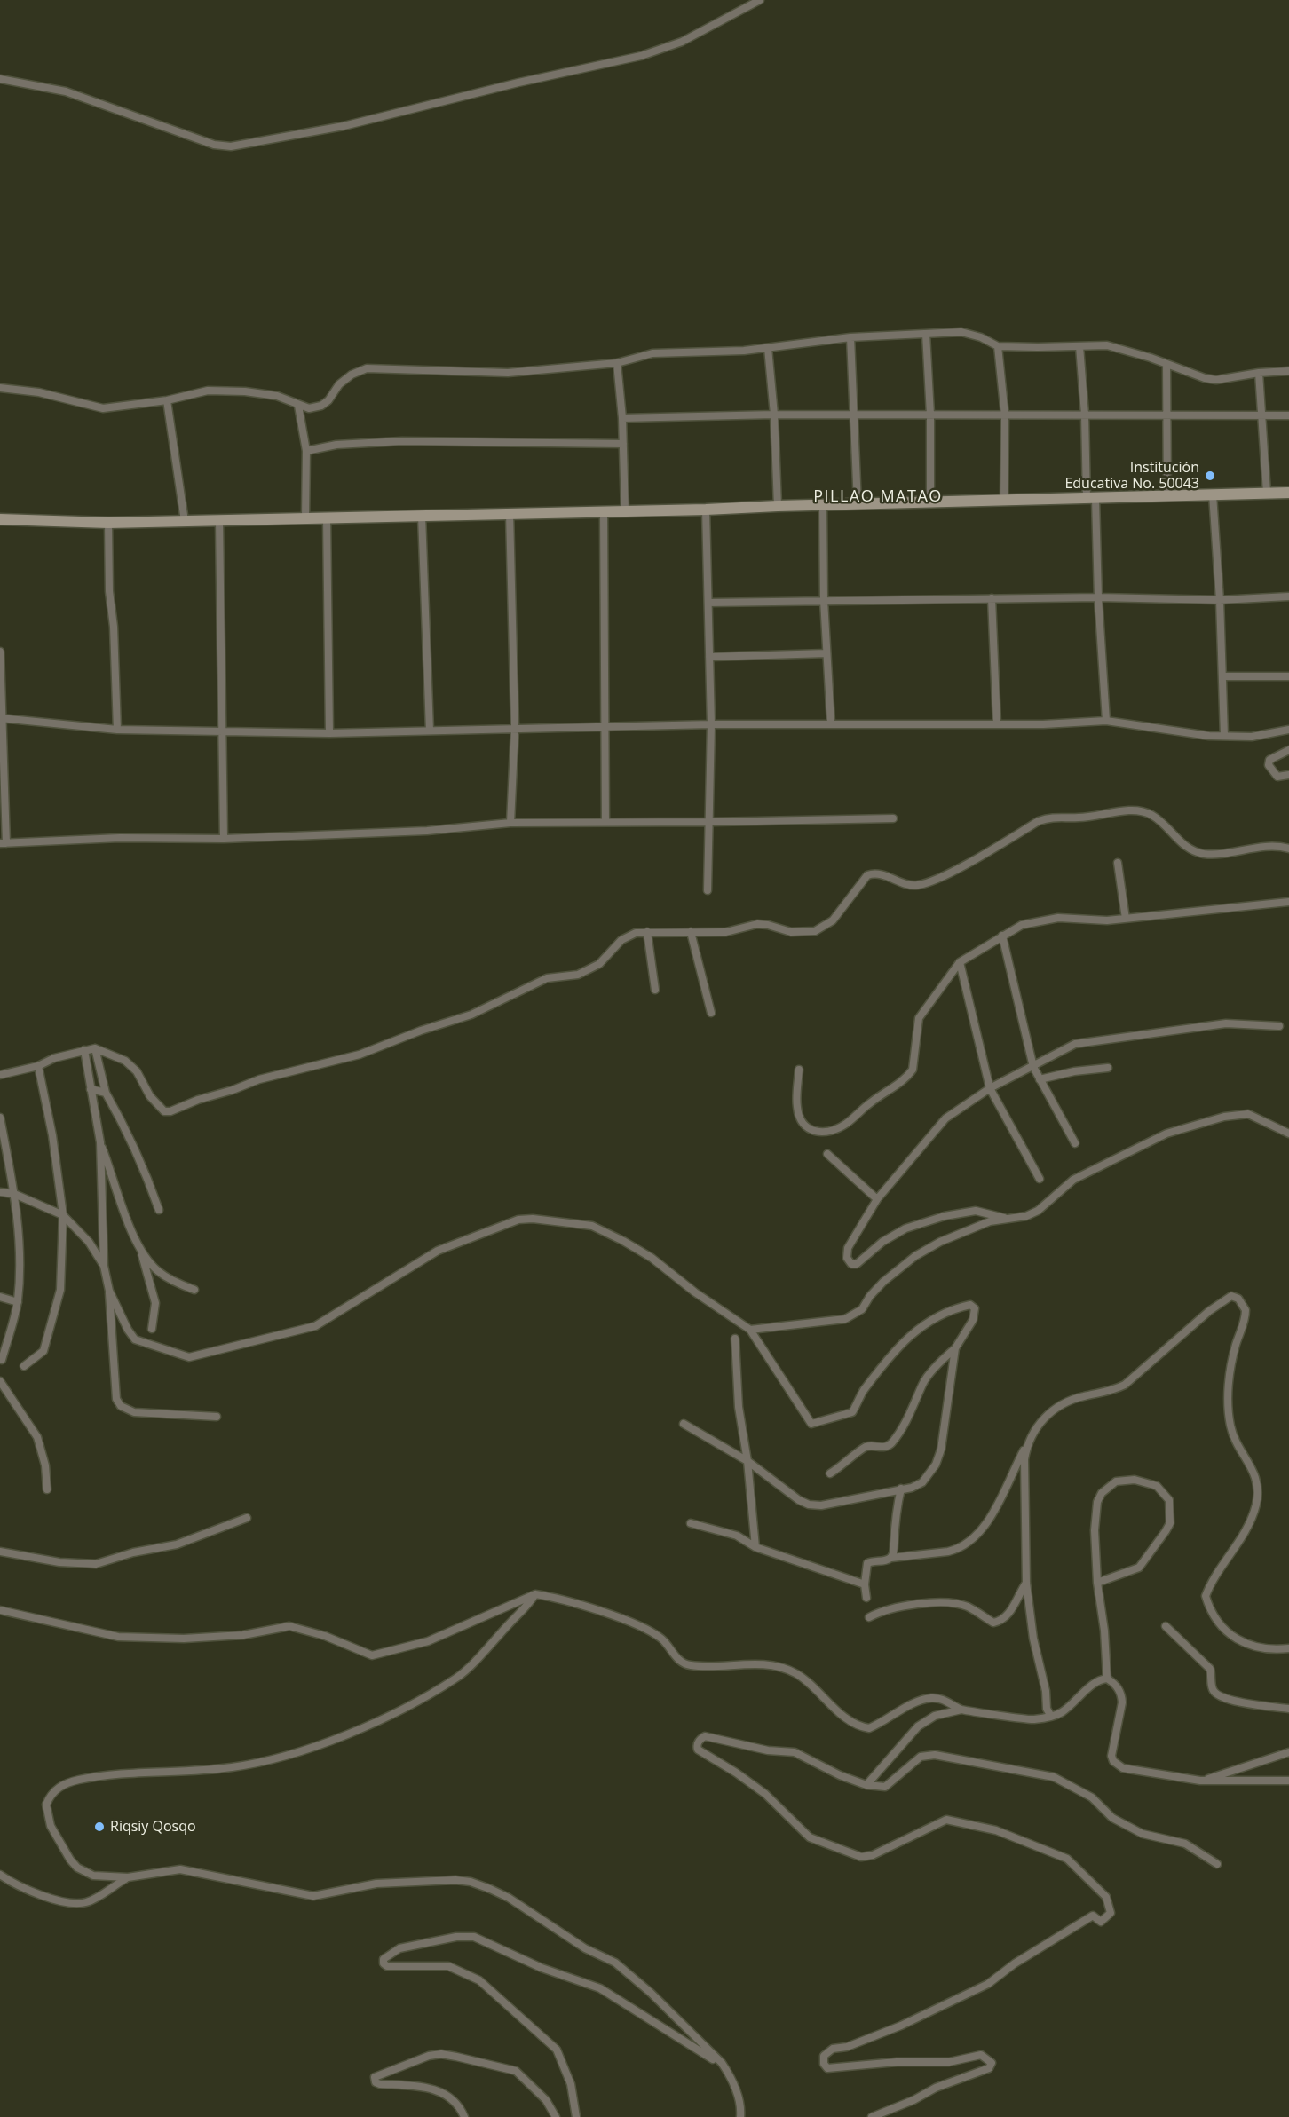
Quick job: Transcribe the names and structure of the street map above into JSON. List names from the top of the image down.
{
  "districts": ["PILLAO MATAO"],
  "places": ["Institución Educativa No. 50043", "Riqsiy Qosqo"]
}
